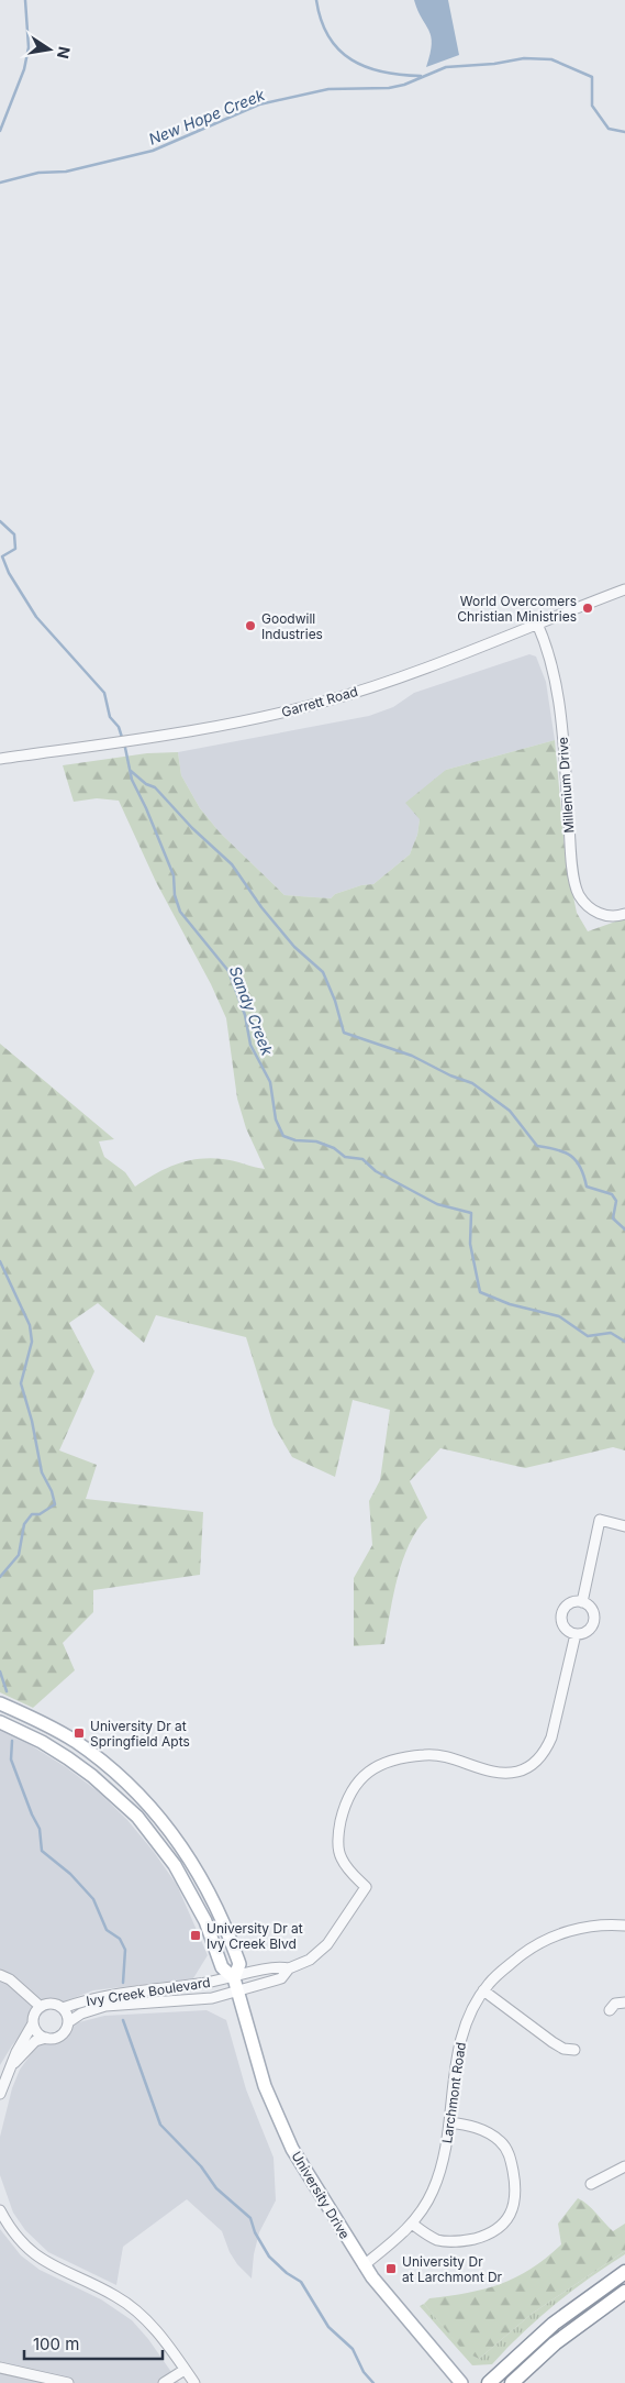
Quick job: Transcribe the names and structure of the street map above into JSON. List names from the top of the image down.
{
  "streets": {
    "main road": ["University Drive"],
    "street": [
      "Garrett Road",
      "Millenium Drive",
      "Ivy Creek Boulevard",
      "Larchmont Road"
    ]
  },
  "crossings": [
    ["Garrett Road", "Millenium Drive"],
    ["Ivy Creek Boulevard", "University Drive"],
    ["Larchmont Road", "University Drive"]
  ],
  "water": ["New Hope Creek", "Sandy Creek"],
  "places": {
    "other": ["World Overcomers Christian Ministries", "Goodwill Industries"],
    "transit": ["University Dr at Springfield Apts", "University Dr at Ivy Creek Blvd", "University Dr at Larchmont Dr"]
  },
  "scale_bar": "100 m",
  "north": "right"
}
